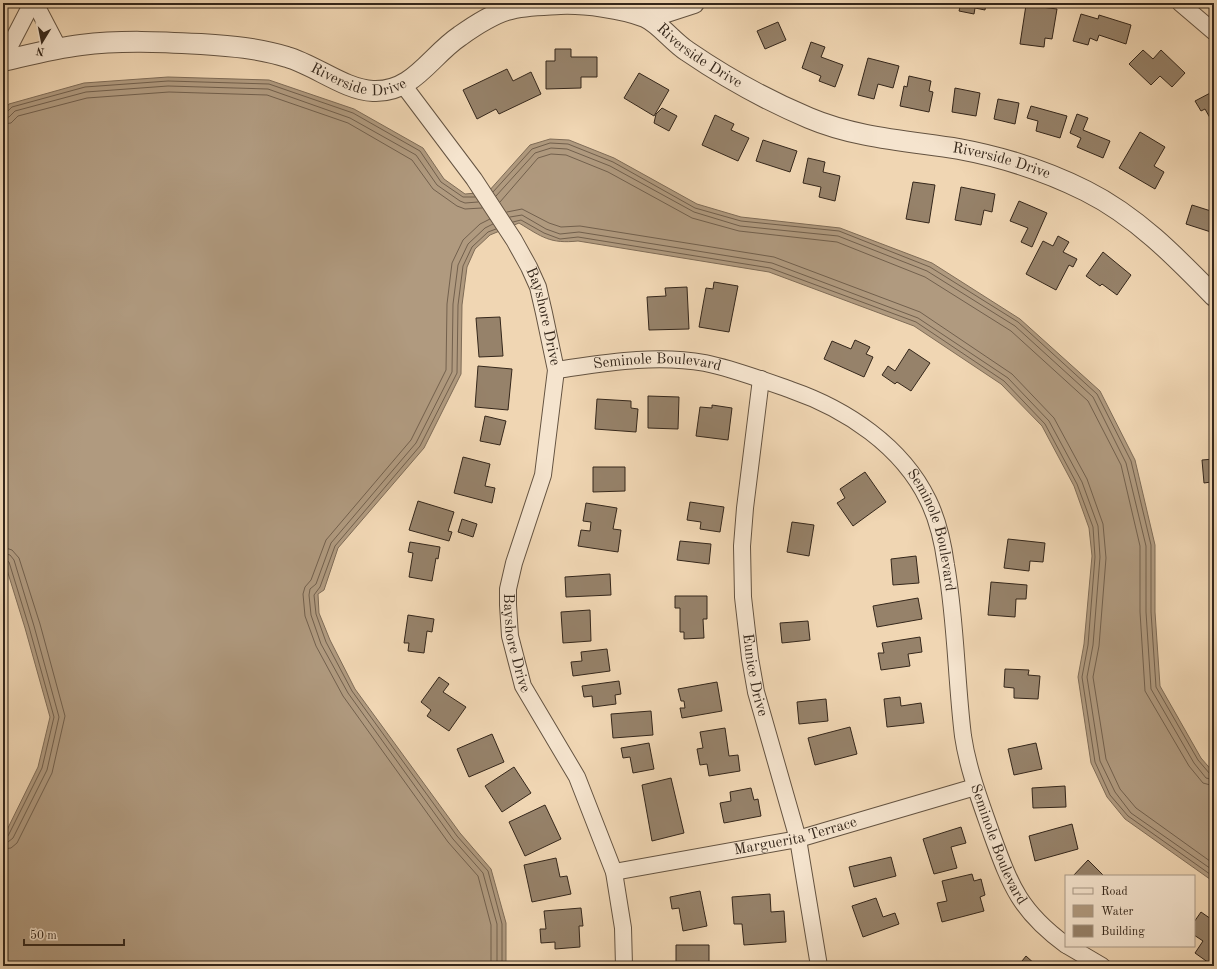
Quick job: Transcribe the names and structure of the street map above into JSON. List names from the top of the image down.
{
  "streets": {
    "street": [
      "Riverside Drive",
      "Bayshore Drive",
      "Seminole Boulevard",
      "Eunice Drive",
      "Marguerita Terrace"
    ]
  },
  "crossings": [
    ["Riverside Drive", "Bayshore Drive"],
    ["Bayshore Drive", "Seminole Boulevard"],
    ["Bayshore Drive", "Marguerita Terrace"],
    ["Seminole Boulevard", "Eunice Drive"],
    ["Seminole Boulevard", "Marguerita Terrace"],
    ["Eunice Drive", "Marguerita Terrace"]
  ],
  "legend": ["Road", "Water", "Building"],
  "scale_bar": "50 m",
  "north": "bottom"
}
